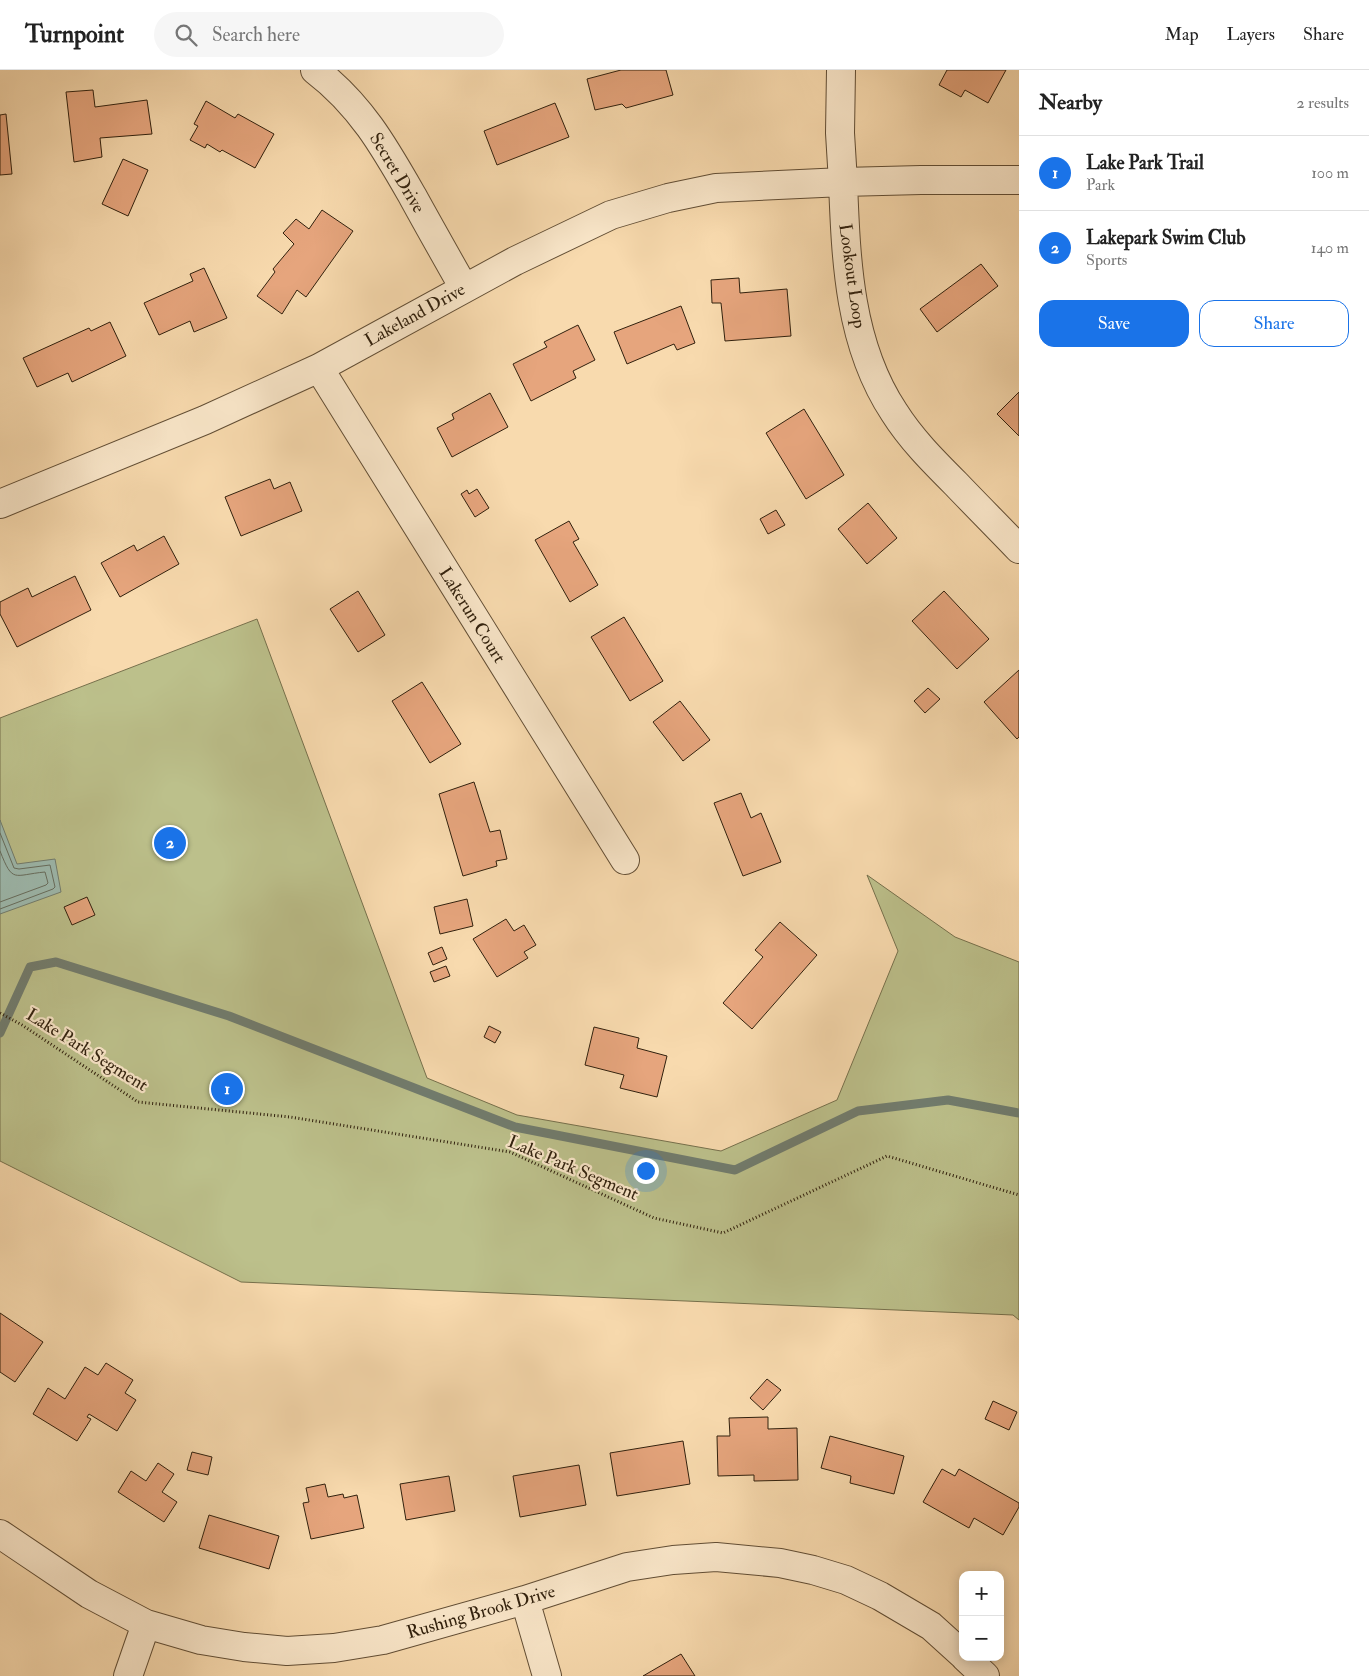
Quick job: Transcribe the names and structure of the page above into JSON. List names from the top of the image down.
{
  "streets": {
    "street": [
      "Secret Drive",
      "Lookout Loop",
      "Lakeland Drive",
      "Lakerun Court",
      "Rushing Brook Drive"
    ],
    "path": ["Lake Park Segment"]
  },
  "crossings": [
    ["Secret Drive", "Lakeland Drive"],
    ["Lookout Loop", "Lakeland Drive"],
    ["Lakeland Drive", "Lakerun Court"]
  ],
  "page": {
    "header": "Turnpoint",
    "search": "Search here",
    "nav": ["Map", "Layers", "Share"],
    "heading": ["Nearby", "2 results"],
    "list": [
      {
        "mark": "1",
        "name": "Lake Park Trail",
        "note": "Park",
        "value": "100 m"
      },
      {
        "mark": "2",
        "name": "Lakepark Swim Club",
        "note": "Sports",
        "value": "140 m"
      }
    ],
    "buttons": ["Save", "Share"],
    "pins": ["2", "1"],
    "map_buttons": ["+", "−"]
  }
}
